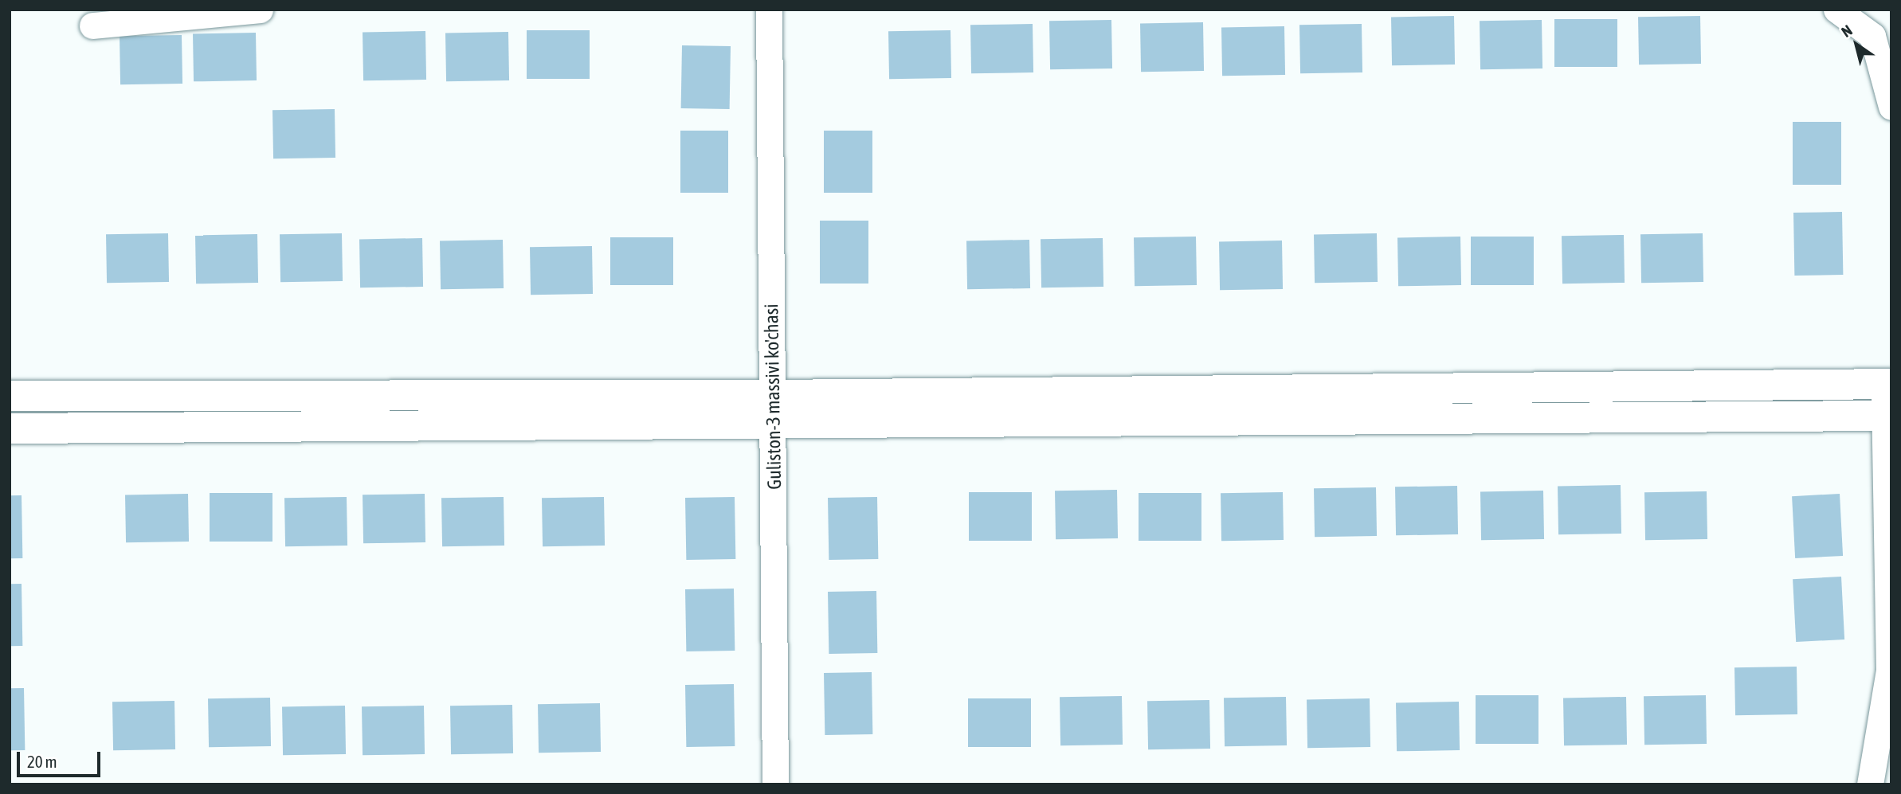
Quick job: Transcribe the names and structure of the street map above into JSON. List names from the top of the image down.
{
  "streets": {
    "street": ["Guliston-3 massivi ko'chasi"]
  },
  "scale_bar": "20 m",
  "north": "top left"
}
